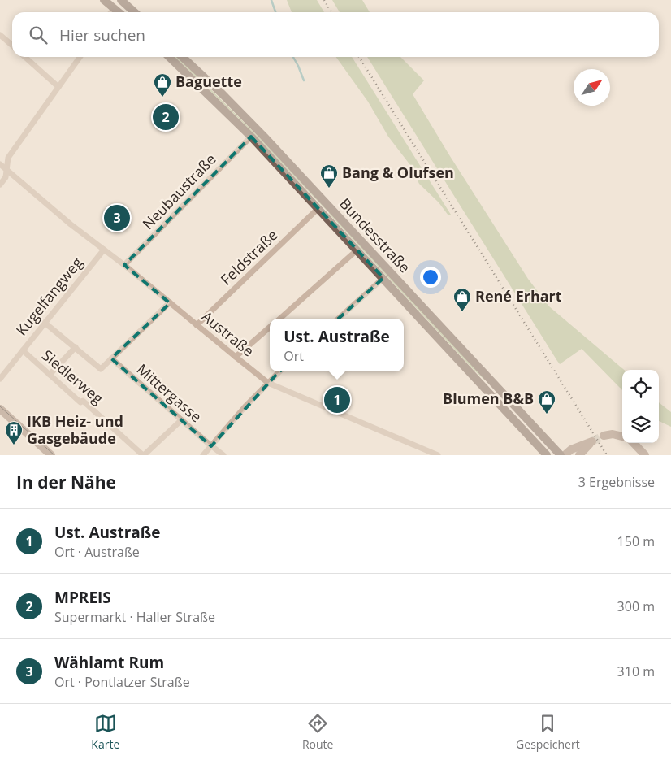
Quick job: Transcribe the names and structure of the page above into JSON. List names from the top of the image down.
{
  "streets": {
    "main road": ["Bundesstraße"],
    "street": [
      "Neubaustraße",
      "Feldstraße",
      "Kugelfangweg",
      "Austraße",
      "Siedlerweg",
      "Mittergasse"
    ]
  },
  "crossings": [
    ["Neubaustraße", "Bundesstraße"],
    ["Neubaustraße", "Austraße"],
    ["Bundesstraße", "Feldstraße"],
    ["Feldstraße", "Austraße"],
    ["Kugelfangweg", "Austraße"],
    ["Kugelfangweg", "Siedlerweg"]
  ],
  "places": {
    "shop": [
      "Baguette",
      "Bang & Olufsen",
      "René Erhart",
      "Blumen B&B"
    ],
    "building": ["IKB Heiz- und Gasgebäude"]
  },
  "north": "top right",
  "page": {
    "search": "Hier suchen",
    "pins": ["2", "3", "1"],
    "popup": ["Ust. Austraße", "Ort"],
    "heading": ["In der Nähe", "3 Ergebnisse"],
    "list": [
      {
        "mark": "1",
        "name": "Ust. Austraße",
        "note": "Ort · Austraße",
        "value": "150 m"
      },
      {
        "mark": "2",
        "name": "MPREIS",
        "note": "Supermarkt · Haller Straße",
        "value": "300 m"
      },
      {
        "mark": "3",
        "name": "Wählamt Rum",
        "note": "Ort · Pontlatzer Straße",
        "value": "310 m"
      }
    ],
    "nav": ["Karte", "Route", "Gespeichert"]
  }
}
